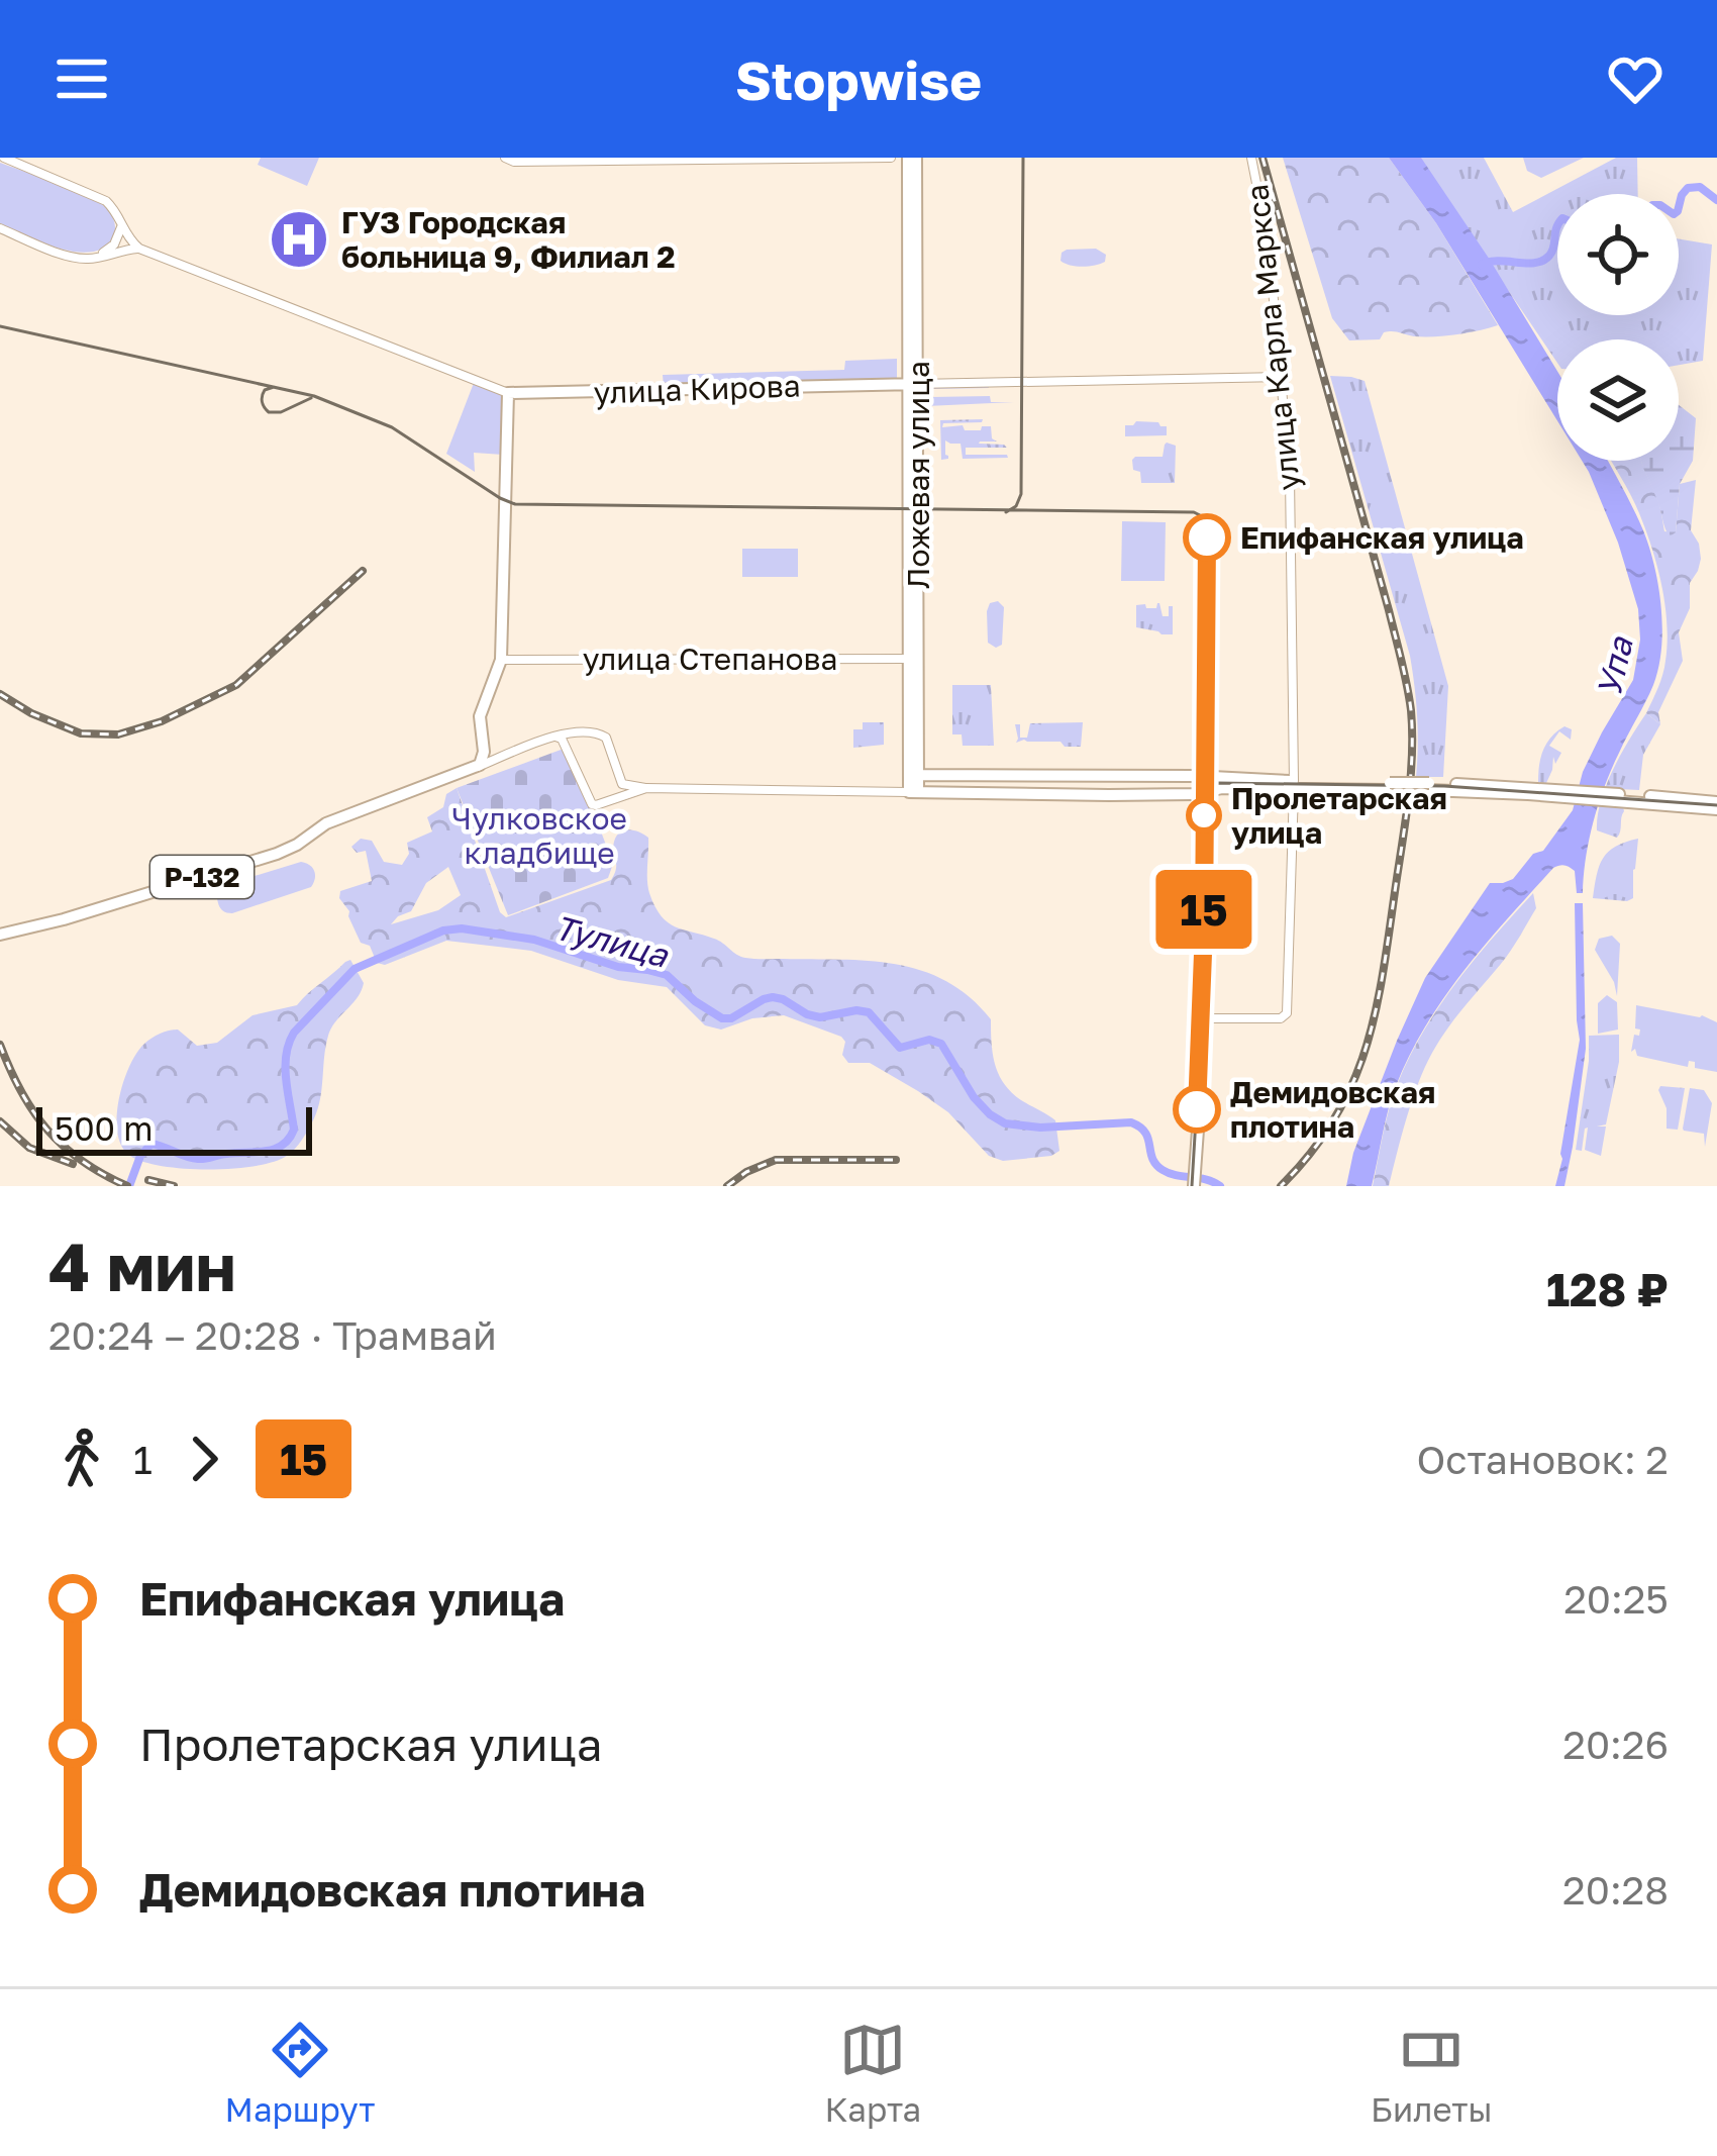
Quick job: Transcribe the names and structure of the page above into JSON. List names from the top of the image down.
{
  "streets": {
    "main road": ["улица Кирова", "Ложевая улица", "Р-132"],
    "street": ["улица Карла Маркса", "улица Степанова"]
  },
  "crossings": [
    ["улица Карла Маркса", "улица Кирова"],
    ["улица Кирова", "Ложевая улица"],
    ["Ложевая улица", "улица Степанова"]
  ],
  "water": ["Упа", "Тулица"],
  "parks": ["Чулковское кладбище"],
  "places": {
    "hospital": ["ГУЗ Городская больница 9, Филиал 2"],
    "other": ["Епифанская улица", "Пролетарская улица", "Демидовская плотина"]
  },
  "lines": ["tram line 15"],
  "scale_bar": "500 m",
  "page": {
    "header": "Stopwise",
    "on_map": "15",
    "scale": "500 m",
    "heading": ["4 мин", "20:24 – 20:28 · Трамвай", "128 ₽"],
    "legs": ["1", "15", "Остановок: 2"],
    "list": [
      {
        "name": "Епифанская улица",
        "value": "20:25"
      },
      {
        "name": "Пролетарская улица",
        "value": "20:26"
      },
      {
        "name": "Демидовская плотина",
        "value": "20:28"
      }
    ],
    "tabs": ["Маршрут", "Карта", "Билеты"]
  }
}
